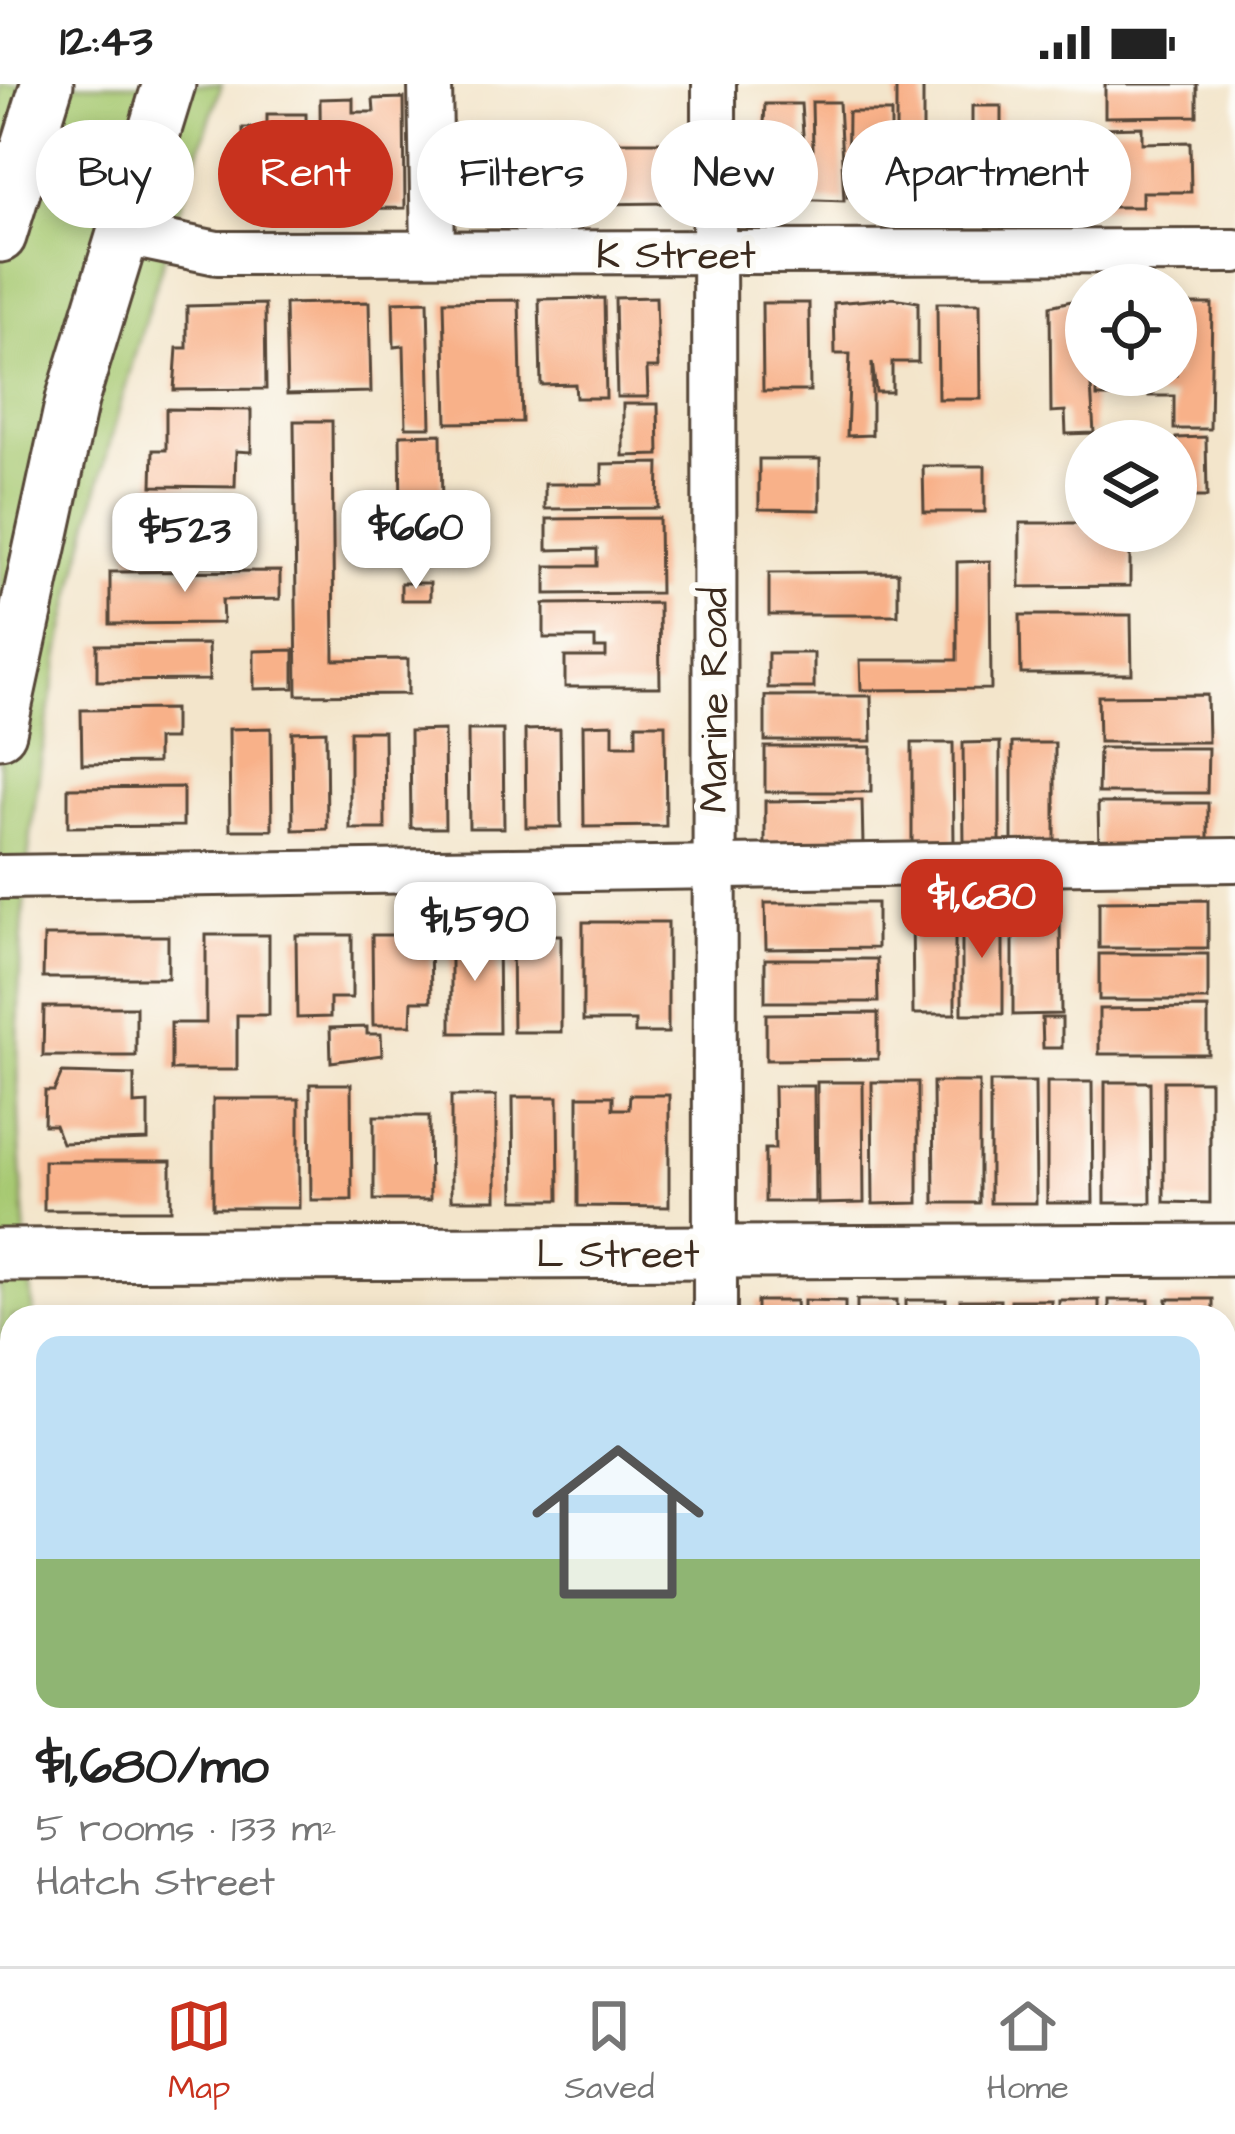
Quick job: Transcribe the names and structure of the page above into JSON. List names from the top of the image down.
{
  "streets": {
    "main road": ["L Street"],
    "street": ["K Street", "Marine Road"]
  },
  "crossings": [
    ["K Street", "Marine Road"],
    ["Marine Road", "L Street"]
  ],
  "page": {
    "status": "12:43",
    "chip": [
      "Buy",
      "Rent",
      "Filters",
      "New",
      "Apartment"
    ],
    "price": [
      "$660",
      "$523",
      "$1,680",
      "$1,590"
    ],
    "list": [
      {
        "name": "$1,680/mo",
        "note": "5 rooms · 133 m² · Hatch Street"
      }
    ],
    "tabs": ["Map", "Saved", "Home"]
  }
}
